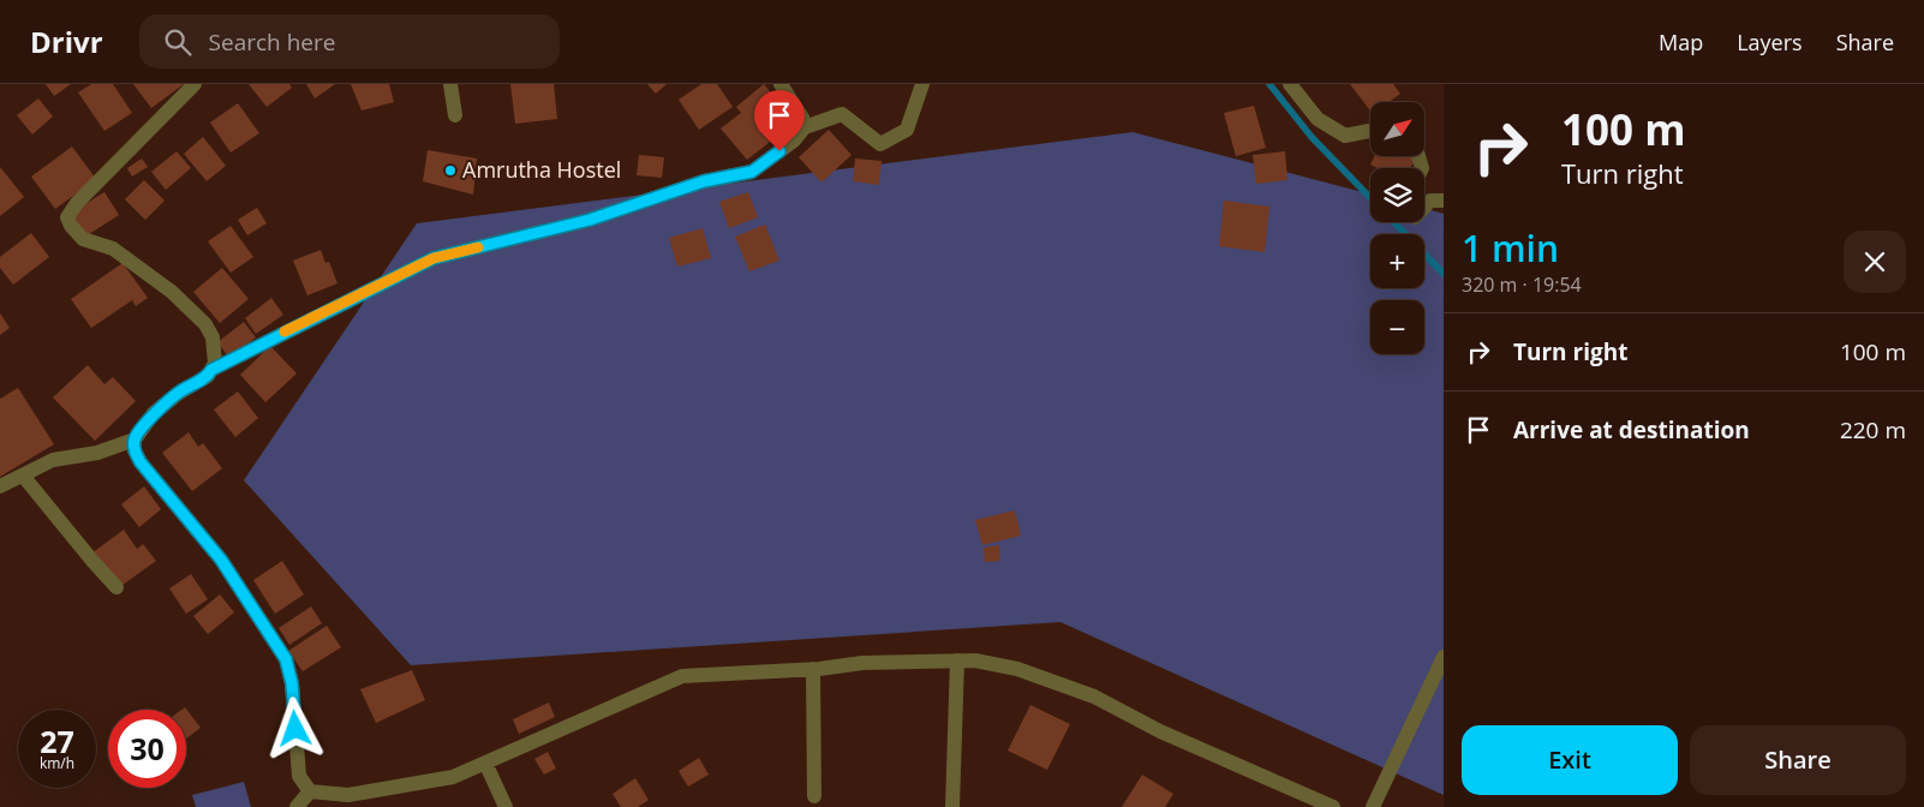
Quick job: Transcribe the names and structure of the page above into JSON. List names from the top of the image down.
{
  "places": ["Amrutha Hostel"],
  "north": "top right",
  "page": {
    "header": "Drivr",
    "search": "Search here",
    "nav": ["Map", "Layers", "Share"],
    "turn": ["100 m", "Turn right"],
    "map_buttons": ["+", "−"],
    "heading": ["1 min", "320 m · 19:54"],
    "list": [
      {
        "name": "Turn right",
        "value": "100 m"
      },
      {
        "name": "Arrive at destination",
        "value": "220 m"
      }
    ],
    "speed": "27 km/h",
    "limit": "30",
    "buttons": ["Exit", "Share"]
  }
}
